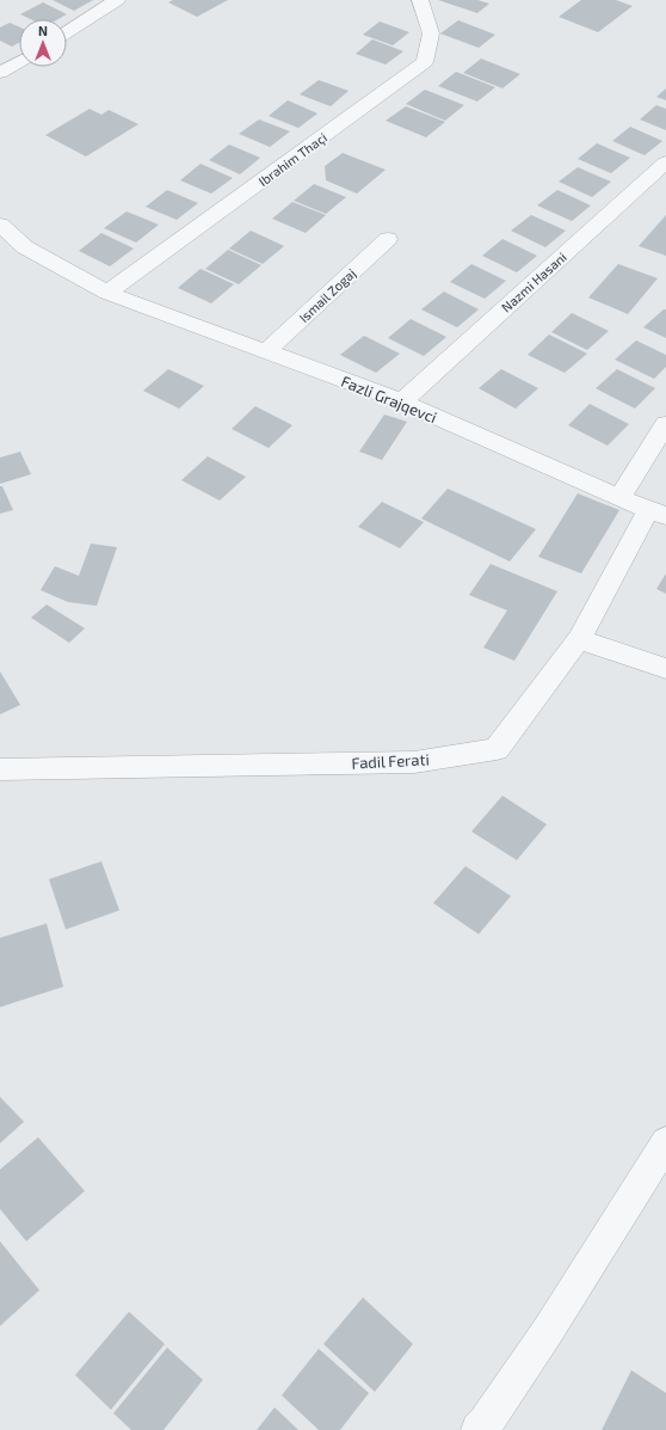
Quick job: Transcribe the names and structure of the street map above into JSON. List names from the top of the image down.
{
  "streets": {
    "street": [
      "Ibrahim Thaçi",
      "Nazmi Hasani",
      "Ismail Zogaj",
      "Fazli Grajqevci",
      "Fadil Ferati"
    ]
  },
  "crossings": [
    ["Ibrahim Thaçi", "Fazli Grajqevci"],
    ["Nazmi Hasani", "Fazli Grajqevci"],
    ["Ismail Zogaj", "Fazli Grajqevci"],
    ["Fazli Grajqevci", "Fadil Ferati"]
  ],
  "north": "top"
}
